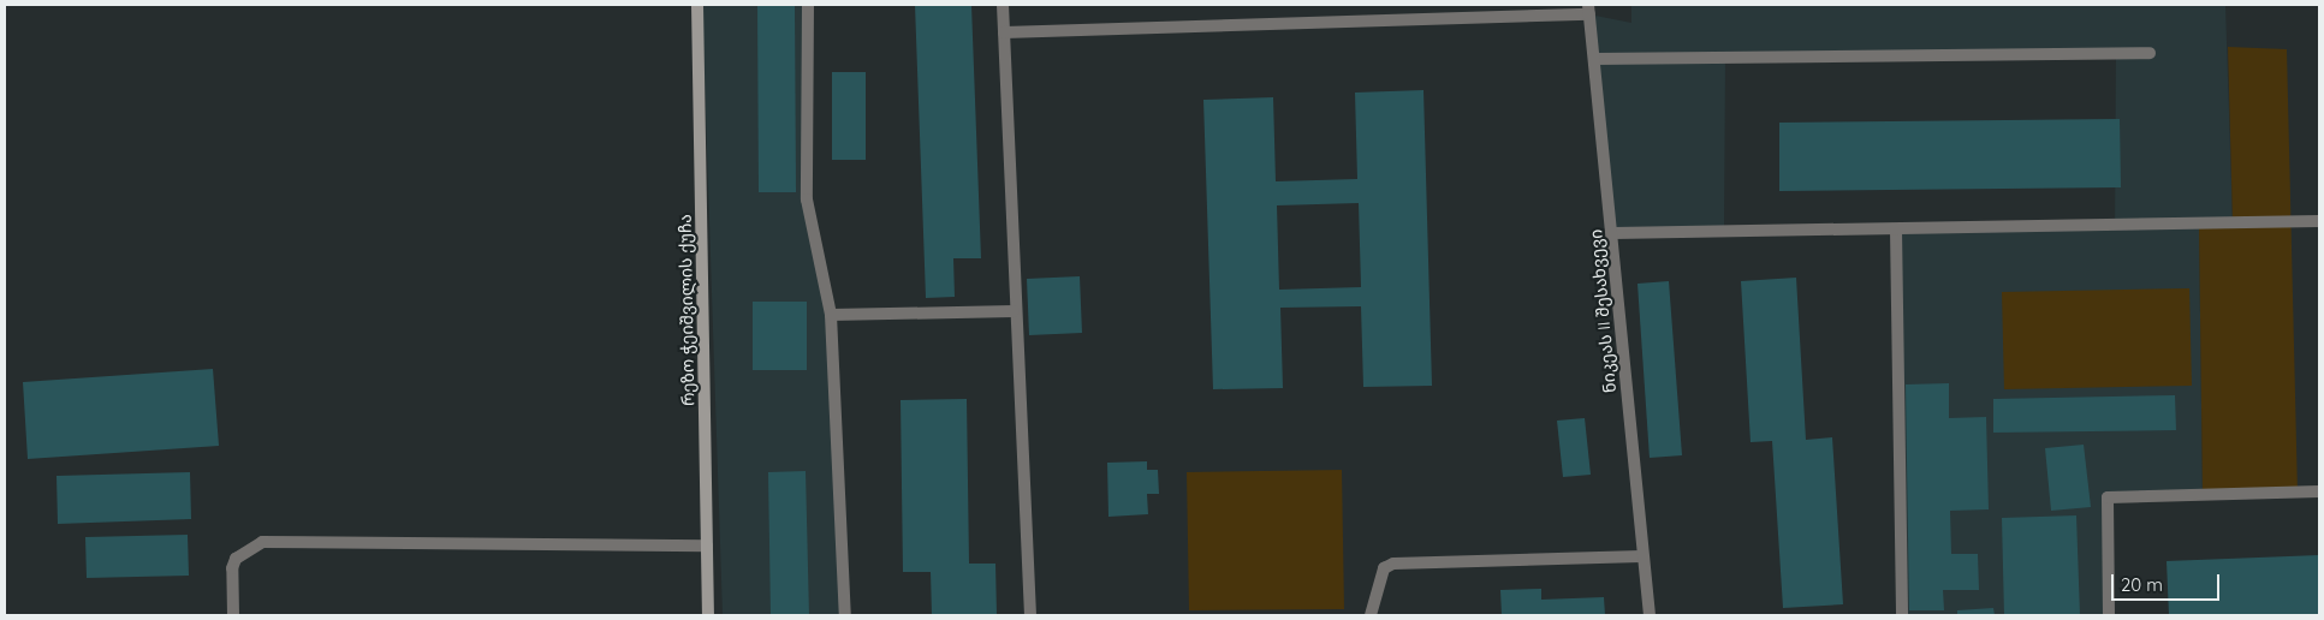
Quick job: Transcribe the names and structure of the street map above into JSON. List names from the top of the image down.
{
  "streets": {
    "main road": ["რეზო ჭეიშვილის ქუჩა"],
    "street": ["ნიკეას II შესახვევი"]
  },
  "scale_bar": "20 m"
}
